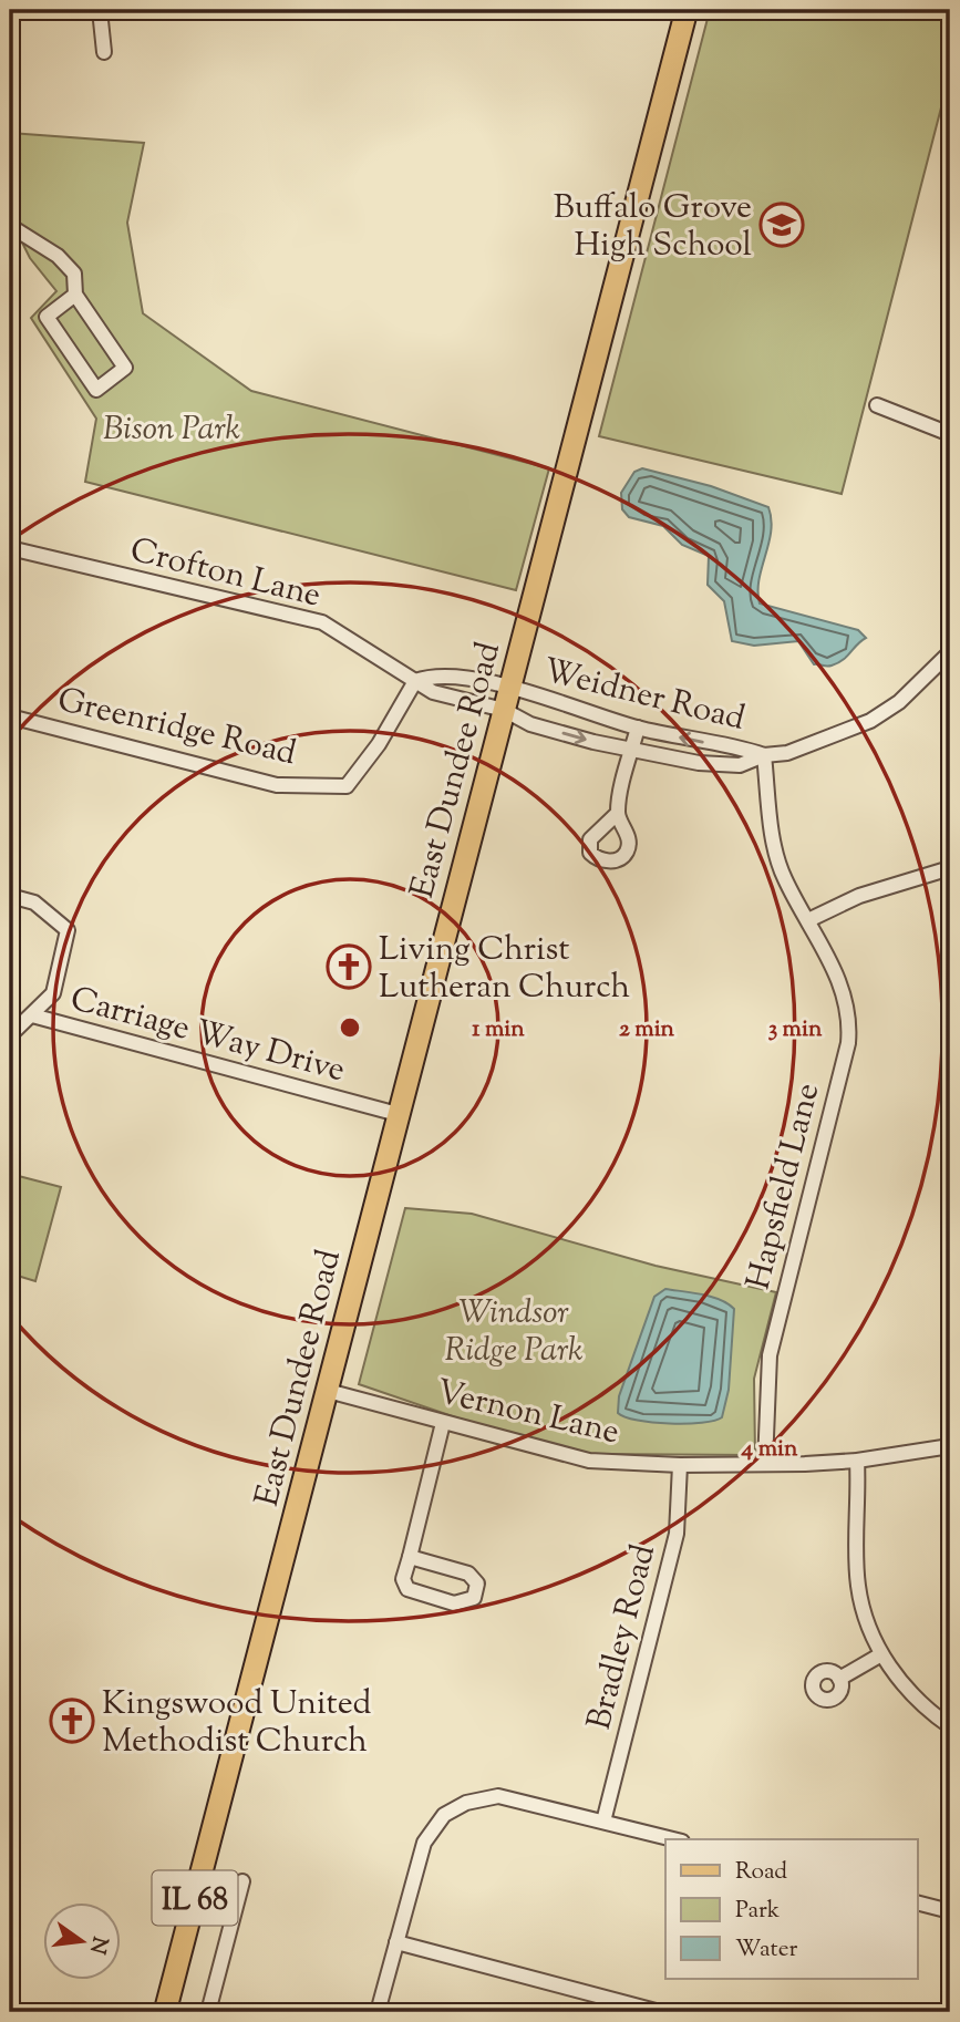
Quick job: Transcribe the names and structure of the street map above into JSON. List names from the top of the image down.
{
  "streets": {
    "main road": ["East Dundee Road", "IL 68"],
    "street": [
      "Crofton Lane",
      "Weidner Road",
      "Greenridge Road",
      "Carriage Way Drive",
      "Hapsfield Lane",
      "Vernon Lane",
      "Bradley Road"
    ]
  },
  "crossings": [
    ["Crofton Lane", "Weidner Road"],
    ["Crofton Lane", "Greenridge Road"],
    ["Crofton Lane", "East Dundee Road"],
    ["Weidner Road", "East Dundee Road"],
    ["Weidner Road", "Hapsfield Lane"],
    ["East Dundee Road", "Carriage Way Drive"],
    ["East Dundee Road", "Vernon Lane"],
    ["Hapsfield Lane", "Vernon Lane"],
    ["Vernon Lane", "Bradley Road"]
  ],
  "parks": ["Bison Park", "Windsor Ridge Park"],
  "places": {
    "school or university": ["Buffalo Grove High School"],
    "church": ["Living Christ Lutheran Church", "Kingswood United Methodist Church"]
  },
  "legend": ["Road", "Park", "Water"],
  "north": "right",
  "rings": [
    "1 min",
    "2 min",
    "3 min",
    "4 min"
  ]
}
